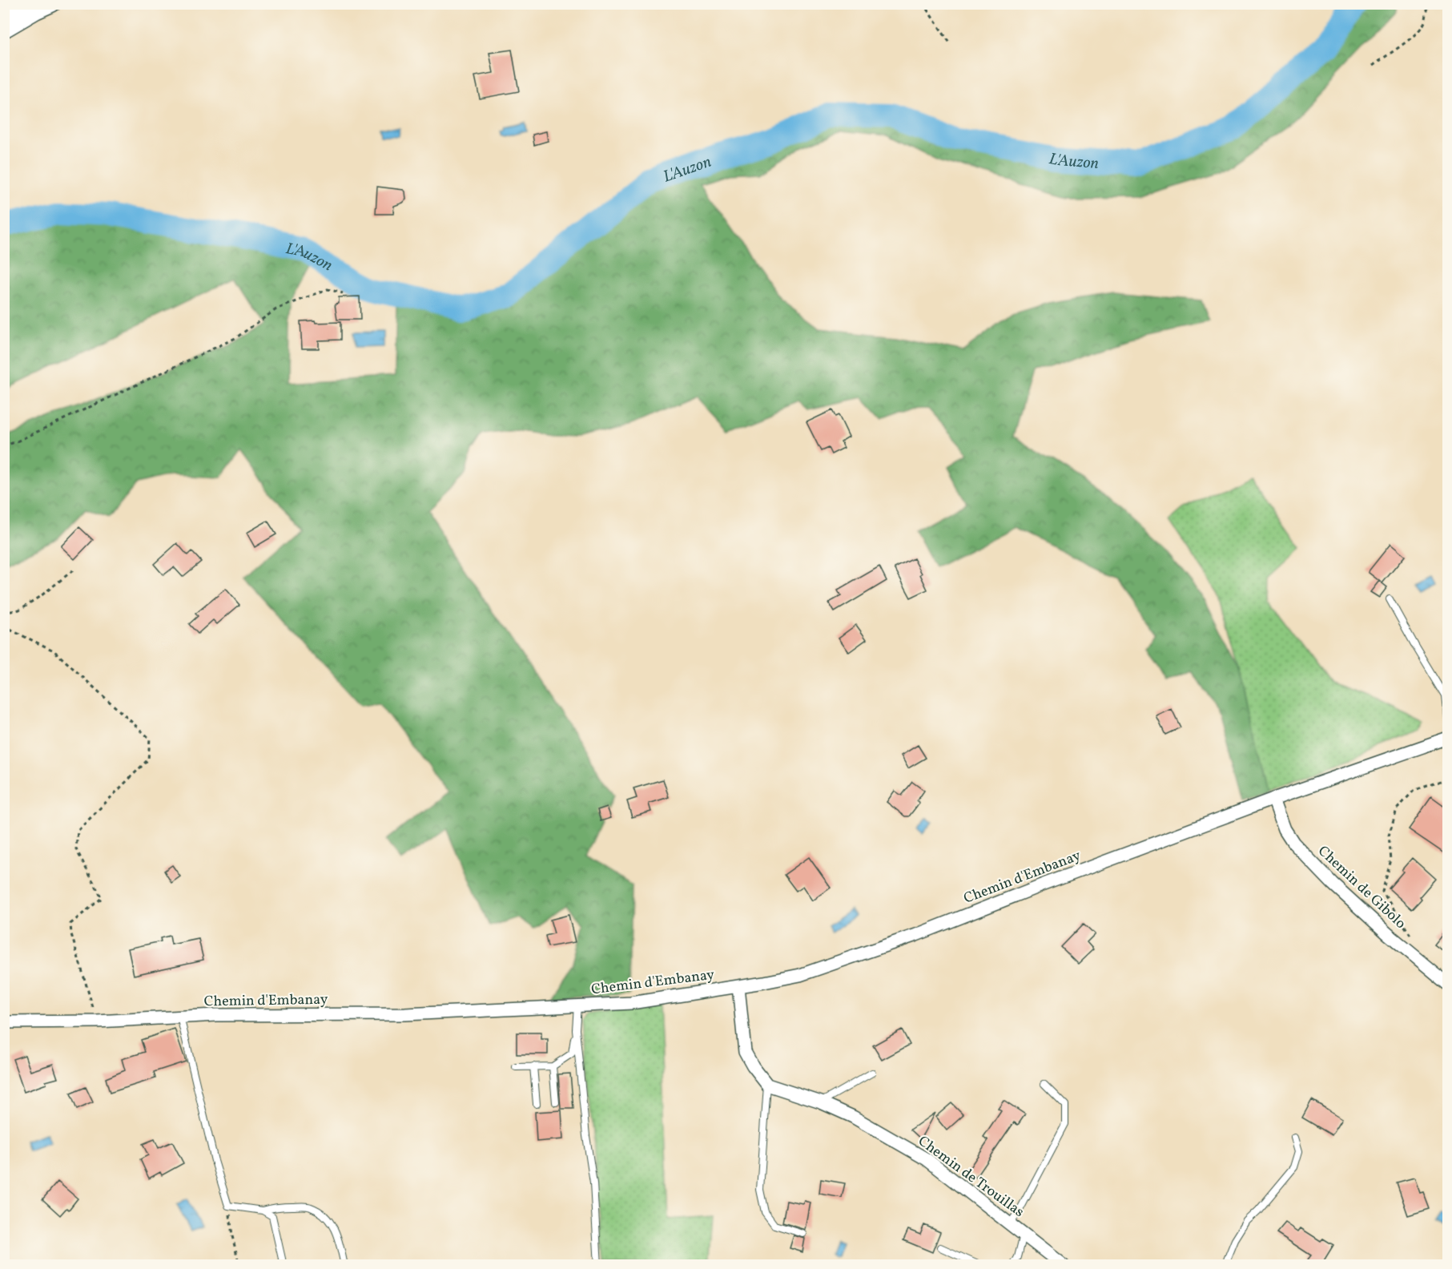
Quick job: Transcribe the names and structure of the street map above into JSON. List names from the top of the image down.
{
  "streets": {
    "street": ["Chemin d'Embanay", "Chemin de Gibolo", "Chemin de Trouillas"]
  },
  "crossings": [
    ["Chemin d'Embanay", "Chemin de Gibolo"]
  ],
  "water": ["L'Auzon"]
}
